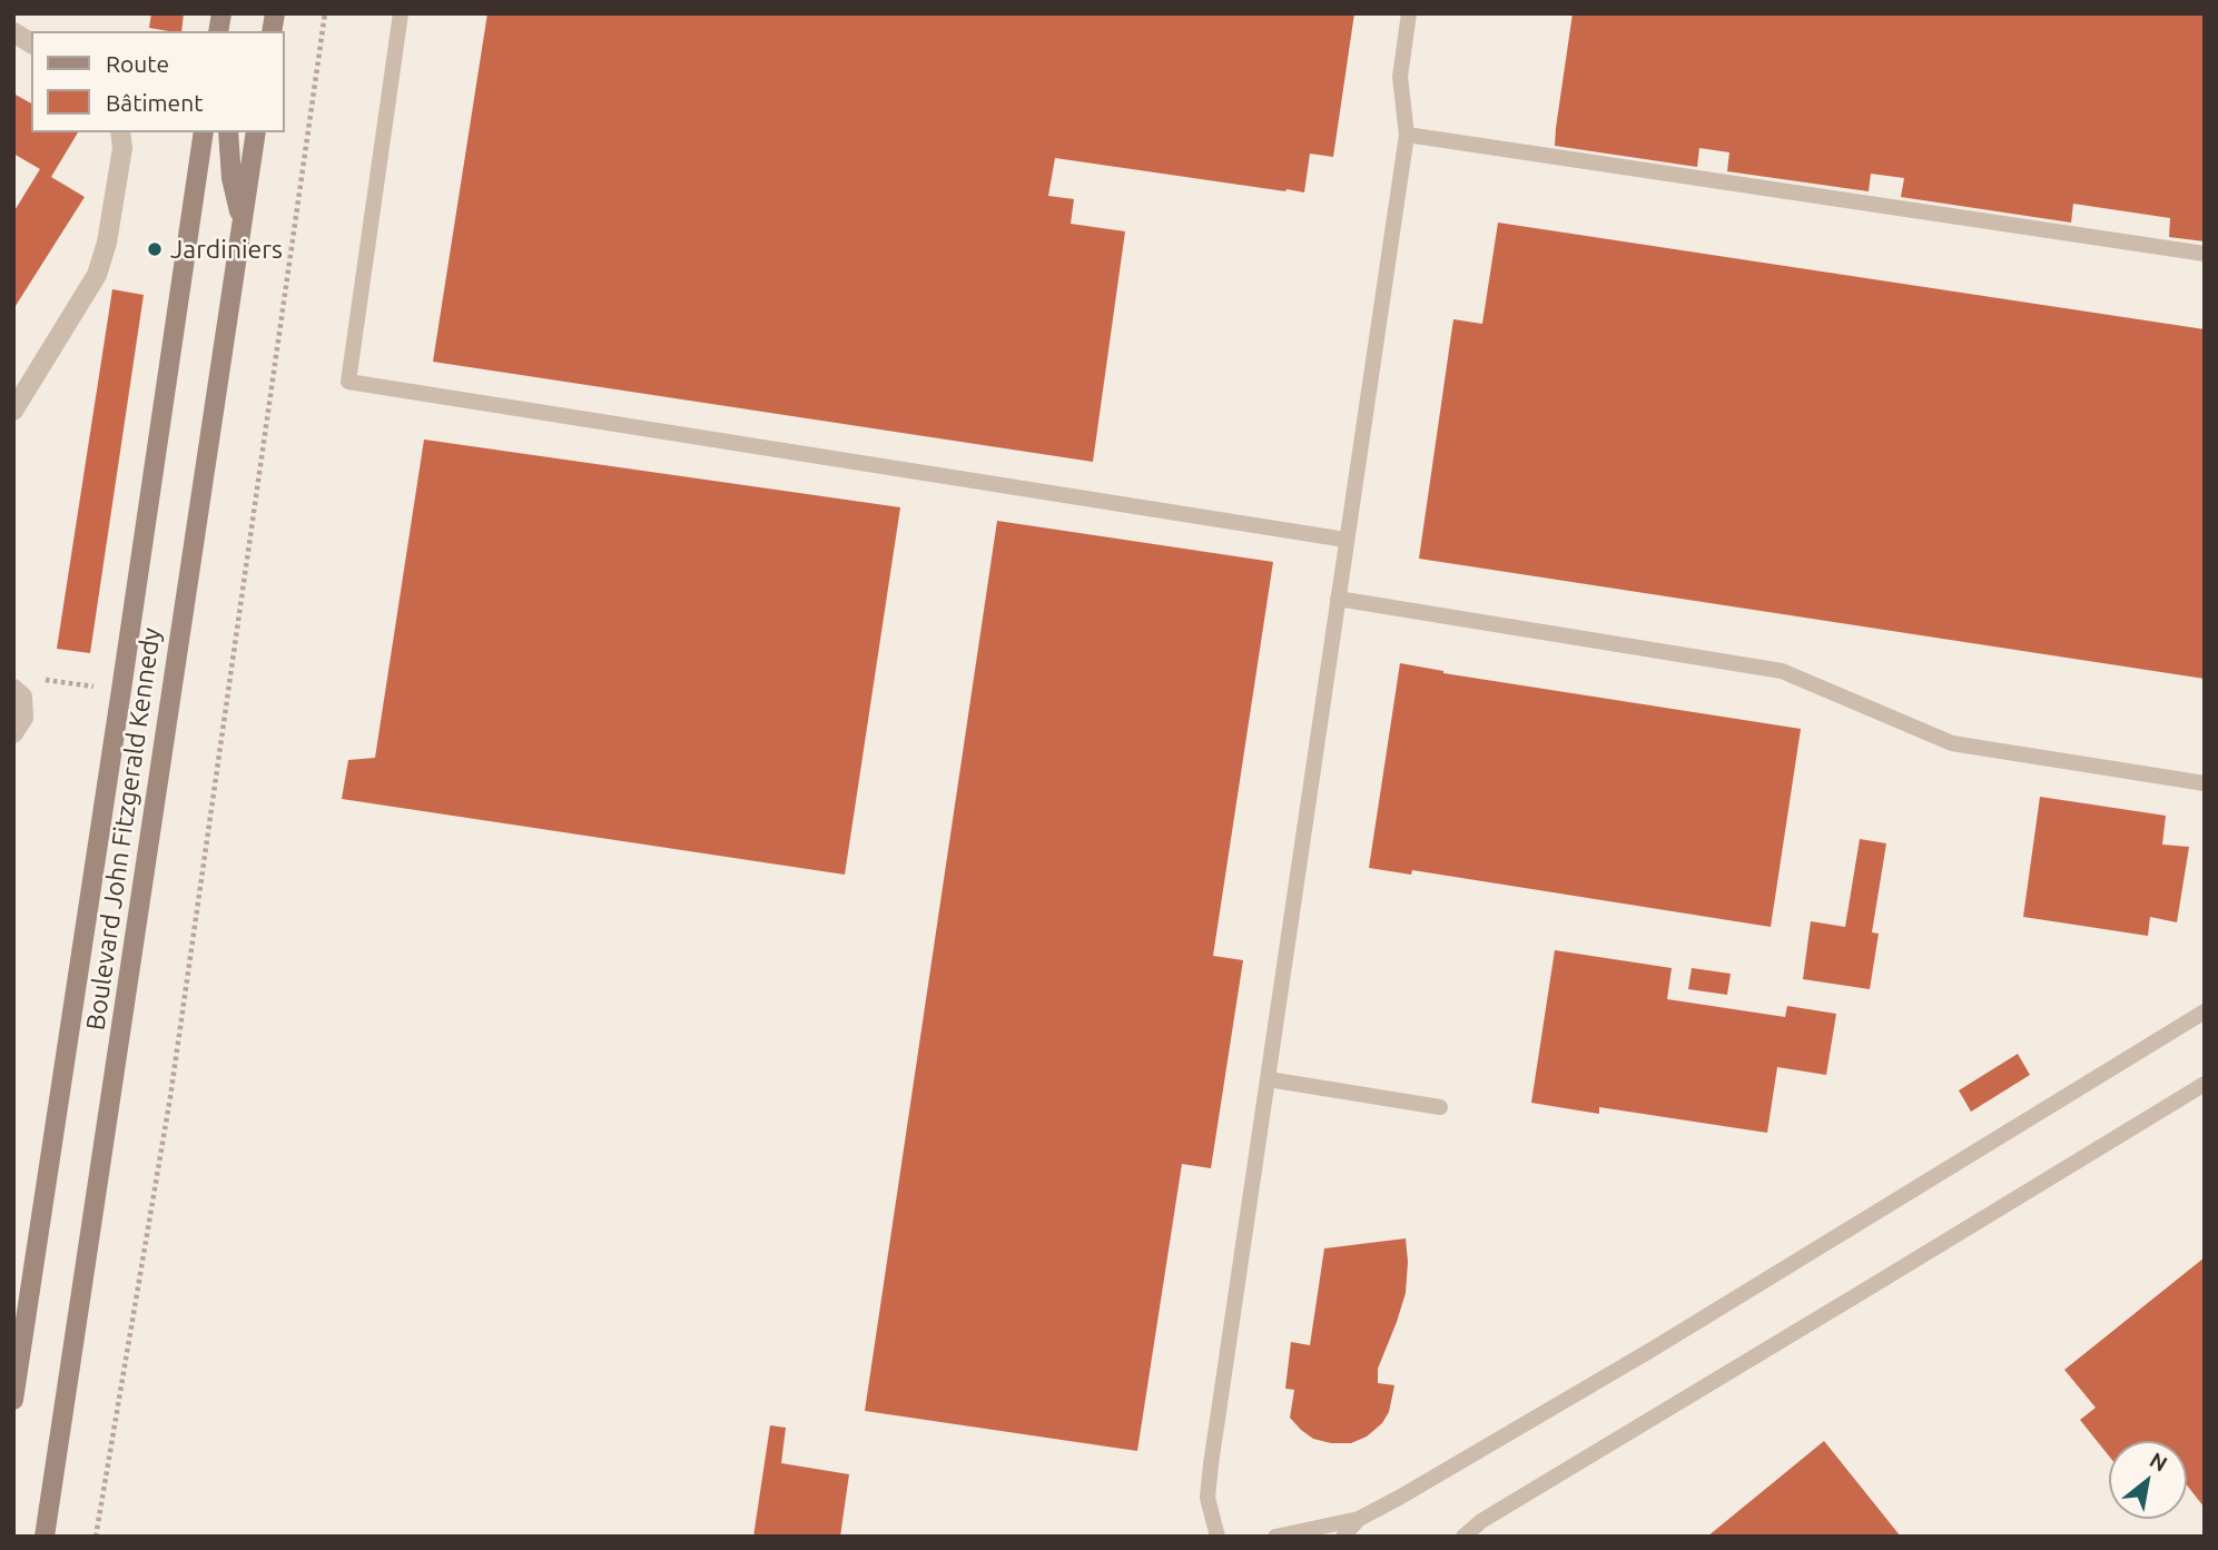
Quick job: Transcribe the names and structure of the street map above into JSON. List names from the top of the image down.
{
  "streets": {
    "main road": ["Boulevard John Fitzgerald Kennedy"]
  },
  "places": ["Jardiniers"],
  "legend": ["Route", "Bâtiment"],
  "north": "top right"
}
